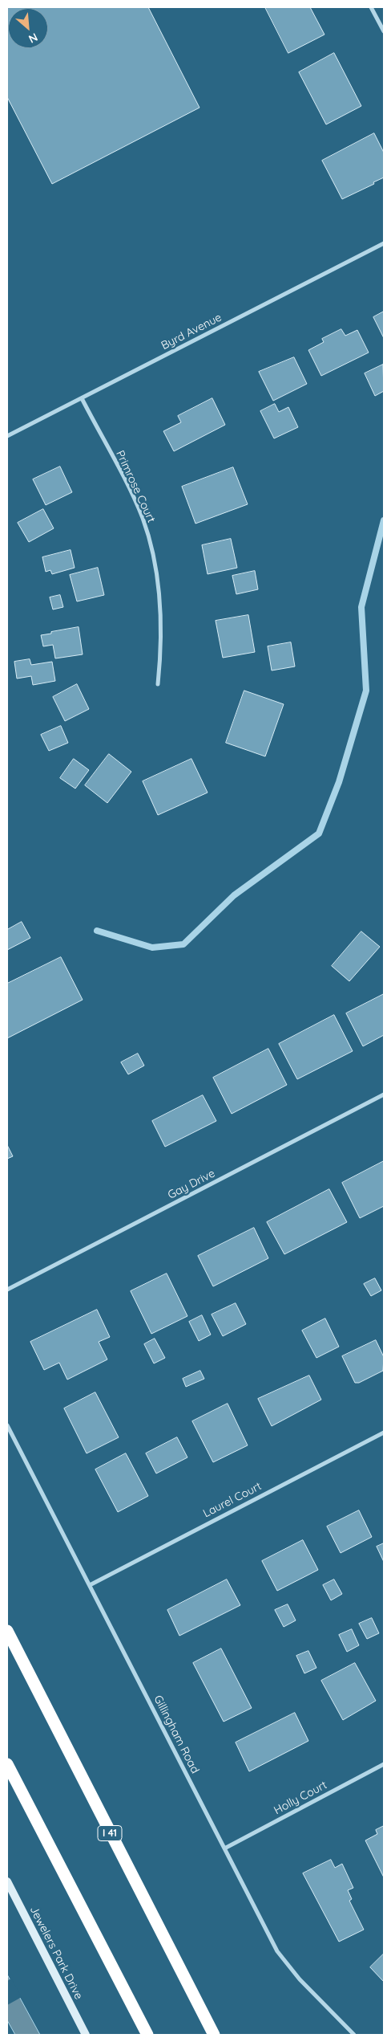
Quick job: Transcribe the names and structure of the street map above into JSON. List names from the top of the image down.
{
  "streets": {
    "highway": ["I 41"],
    "street": [
      "Byrd Avenue",
      "Primrose Court",
      "Gay Drive",
      "Laurel Court",
      "Gillingham Road",
      "Holly Court",
      "Jewelers Park Drive"
    ]
  },
  "crossings": [
    ["Byrd Avenue", "Primrose Court"],
    ["Laurel Court", "Gillingham Road"],
    ["Gillingham Road", "Holly Court"]
  ],
  "north": "bottom right"
}
